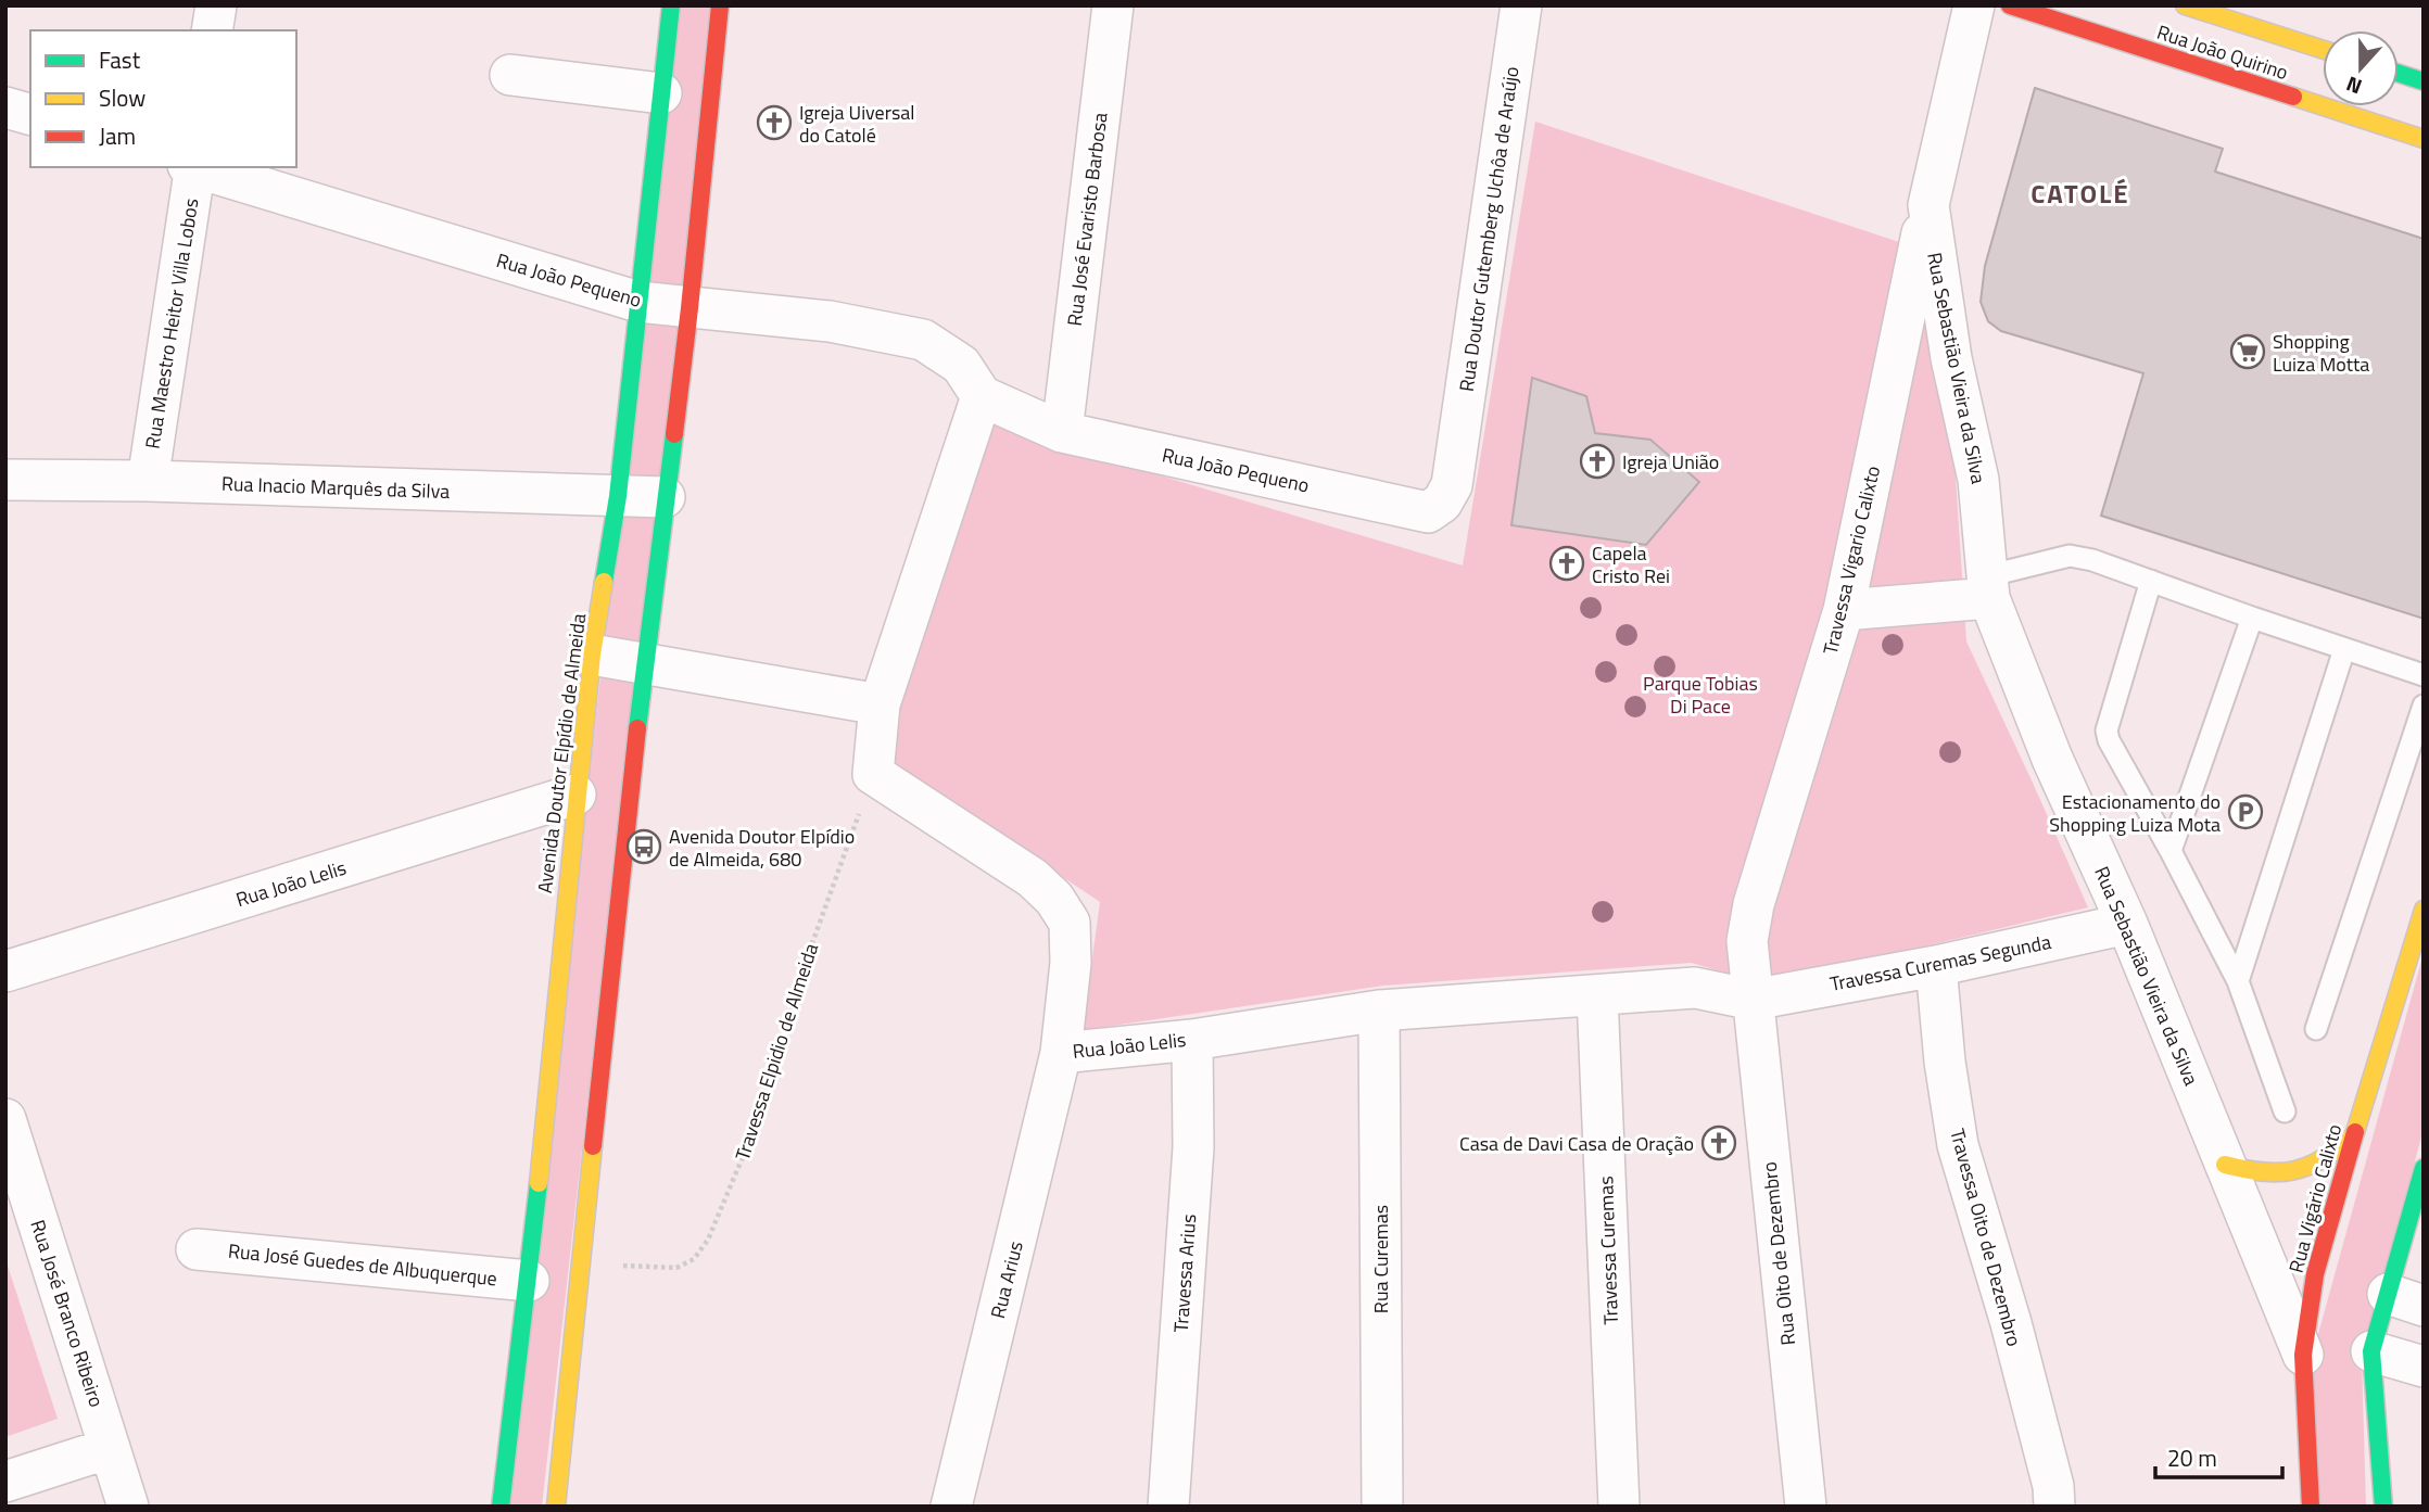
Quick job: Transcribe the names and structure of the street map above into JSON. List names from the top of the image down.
{
  "streets": {
    "main road": ["Rua João Quirino", "Avenida Doutor Elpídio de Almeida", "Rua Vigário Calixto"],
    "street": [
      "Rua José Evaristo Barbosa",
      "Rua Doutor Gutemberg Uchôa de Araújo",
      "Rua João Pequeno",
      "Rua Maestro Heitor Villa Lobos",
      "Rua Sebastião Vieira da Silva",
      "Rua Inacio Marquês da Silva",
      "Travessa Vigario Calixto",
      "Rua João Lelis",
      "Travessa Curemas Segunda",
      "Travessa Oito de Dezembro",
      "Travessa Curemas",
      "Rua Oito de Dezembro",
      "Rua Curemas",
      "Rua José Guedes de Albuquerque",
      "Travessa Arius",
      "Rua Arius",
      "Rua José Branco Ribeiro"
    ],
    "path": ["Travessa Elpidio de Almeida"]
  },
  "crossings": [
    ["Rua José Evaristo Barbosa", "Rua João Pequeno"],
    ["Rua Doutor Gutemberg Uchôa de Araújo", "Rua João Pequeno"],
    ["Rua João Pequeno", "Avenida Doutor Elpídio de Almeida"],
    ["Rua Maestro Heitor Villa Lobos", "Rua Inacio Marquês da Silva"],
    ["Rua Sebastião Vieira da Silva", "Travessa Vigario Calixto"],
    ["Rua Sebastião Vieira da Silva", "Travessa Curemas Segunda"],
    ["Rua Sebastião Vieira da Silva", "Rua Vigário Calixto"],
    ["Rua Inacio Marquês da Silva", "Avenida Doutor Elpídio de Almeida"],
    ["Travessa Vigario Calixto", "Rua João Lelis"],
    ["Travessa Vigario Calixto", "Travessa Curemas Segunda"],
    ["Travessa Vigario Calixto", "Rua Oito de Dezembro"],
    ["Avenida Doutor Elpídio de Almeida", "Rua João Lelis"],
    ["Avenida Doutor Elpídio de Almeida", "Rua José Guedes de Albuquerque"],
    ["Rua João Lelis", "Travessa Curemas Segunda"],
    ["Rua João Lelis", "Travessa Elpidio de Almeida"],
    ["Rua João Lelis", "Travessa Curemas"],
    ["Rua João Lelis", "Rua Oito de Dezembro"],
    ["Rua João Lelis", "Rua Curemas"],
    ["Rua João Lelis", "Travessa Arius"],
    ["Rua João Lelis", "Rua Arius"],
    ["Travessa Curemas Segunda", "Travessa Oito de Dezembro"],
    ["Travessa Curemas Segunda", "Rua Oito de Dezembro"]
  ],
  "districts": ["CATOLÉ"],
  "parks": ["Parque Tobias Di Pace"],
  "places": {
    "church": [
      "Igreja Uiversal do Catolé",
      "Igreja União",
      "Capela Cristo Rei",
      "Casa de Davi Casa de Oração"
    ],
    "supermarket": ["Shopping Luiza Motta"],
    "parking": ["Estacionamento do Shopping Luiza Mota"],
    "bus stop": ["Avenida Doutor Elpídio de Almeida, 680"]
  },
  "legend": ["Fast", "Slow", "Jam"],
  "scale_bar": "20 m",
  "north": "bottom"
}
